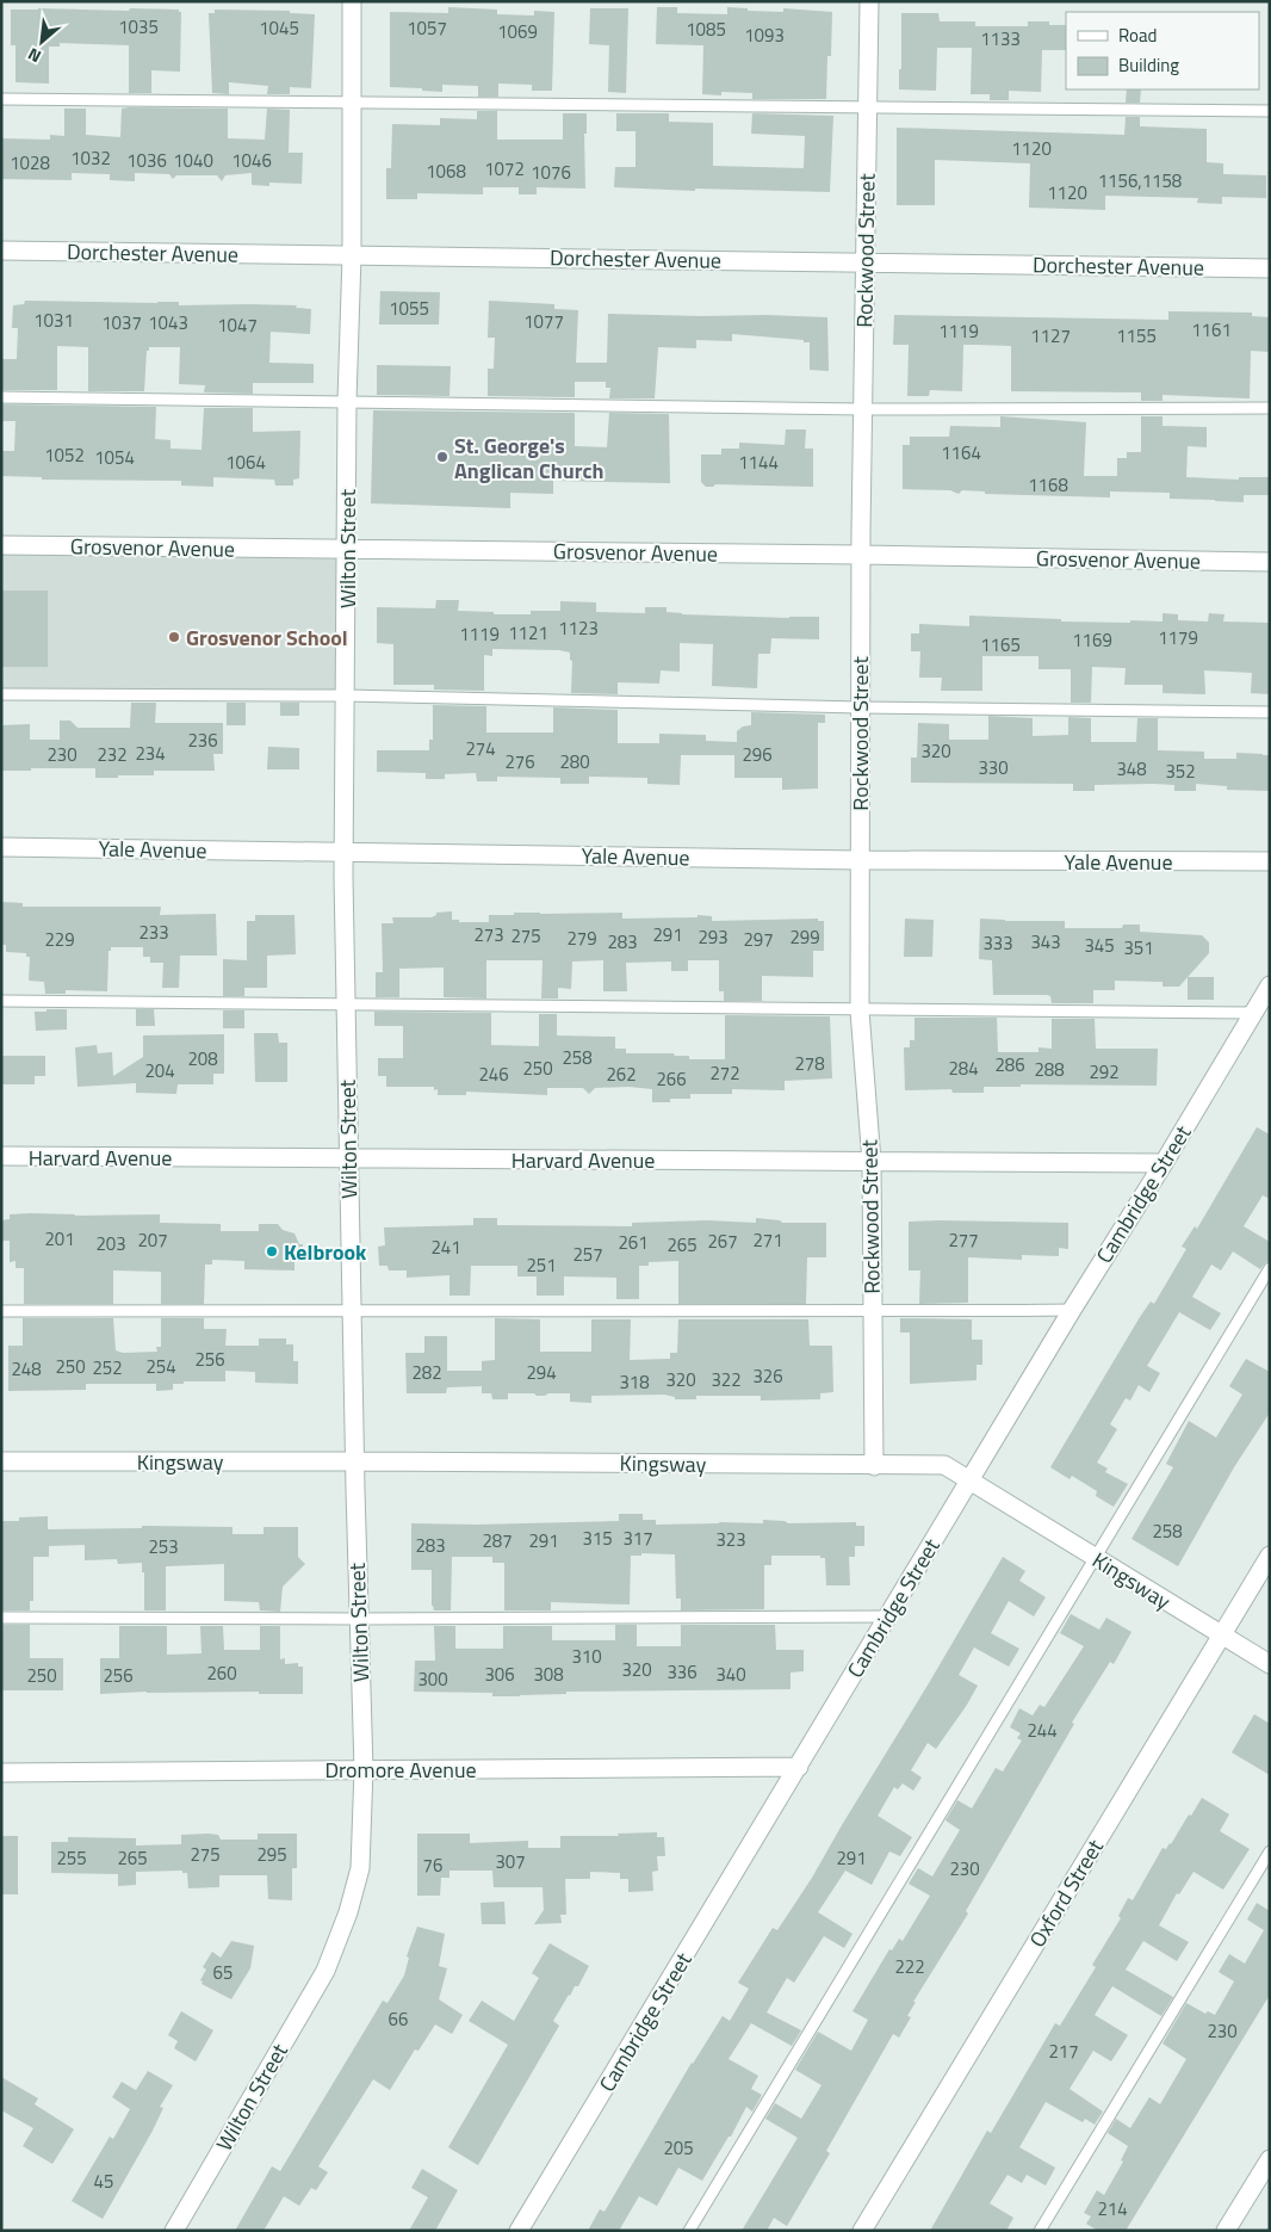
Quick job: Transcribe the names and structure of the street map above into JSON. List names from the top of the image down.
{
  "streets": {
    "street": [
      "Rockwood Street",
      "Dorchester Avenue",
      "Grosvenor Avenue",
      "Wilton Street",
      "Yale Avenue",
      "Harvard Avenue",
      "Cambridge Street",
      "Kingsway",
      "Dromore Avenue",
      "Oxford Street"
    ]
  },
  "crossings": [
    ["Rockwood Street", "Dorchester Avenue"],
    ["Rockwood Street", "Grosvenor Avenue"],
    ["Rockwood Street", "Yale Avenue"],
    ["Rockwood Street", "Harvard Avenue"],
    ["Rockwood Street", "Kingsway"],
    ["Dorchester Avenue", "Wilton Street"],
    ["Grosvenor Avenue", "Wilton Street"],
    ["Wilton Street", "Yale Avenue"],
    ["Wilton Street", "Harvard Avenue"],
    ["Wilton Street", "Kingsway"],
    ["Wilton Street", "Dromore Avenue"],
    ["Harvard Avenue", "Cambridge Street"],
    ["Cambridge Street", "Kingsway"],
    ["Cambridge Street", "Dromore Avenue"],
    ["Kingsway", "Oxford Street"]
  ],
  "places": ["St. George's Anglican Church", "Grosvenor School", "Kelbrook"],
  "house_numbers": [
    "1035",
    "1045",
    "1057",
    "1085",
    "1069",
    "1093",
    "1133",
    "1120",
    "1032",
    "1036",
    "1040",
    "1046",
    "1028",
    "1072",
    "1068",
    "1076",
    "1156,1158",
    "1120",
    "1055",
    "1031",
    "1077",
    "1037",
    "1043",
    "1047",
    "1161",
    "1119",
    "1127",
    "1155",
    "1164",
    "1052",
    "1054",
    "1064",
    "1144",
    "1168",
    "1123",
    "1121",
    "1119",
    "1179",
    "1169",
    "1165",
    "236",
    "274",
    "320",
    "234",
    "230",
    "232",
    "296",
    "276",
    "280",
    "330",
    "348",
    "352",
    "233",
    "273",
    "291",
    "275",
    "293",
    "299",
    "279",
    "229",
    "297",
    "283",
    "343",
    "333",
    "345",
    "351",
    "258",
    "208",
    "278",
    "286",
    "250",
    "284",
    "288",
    "204",
    "292",
    "272",
    "246",
    "262",
    "266",
    "201",
    "207",
    "271",
    "277",
    "267",
    "261",
    "203",
    "265",
    "241",
    "257",
    "251",
    "256",
    "250",
    "254",
    "252",
    "248",
    "282",
    "294",
    "326",
    "320",
    "322",
    "318",
    "258",
    "315",
    "317",
    "323",
    "287",
    "291",
    "283",
    "253",
    "310",
    "320",
    "336",
    "260",
    "306",
    "308",
    "340",
    "250",
    "256",
    "300",
    "244",
    "275",
    "295",
    "255",
    "265",
    "291",
    "307",
    "76",
    "230",
    "222",
    "65",
    "66",
    "230",
    "217",
    "205",
    "45",
    "214"
  ],
  "legend": ["Road", "Building"],
  "north": "bottom left"
}
